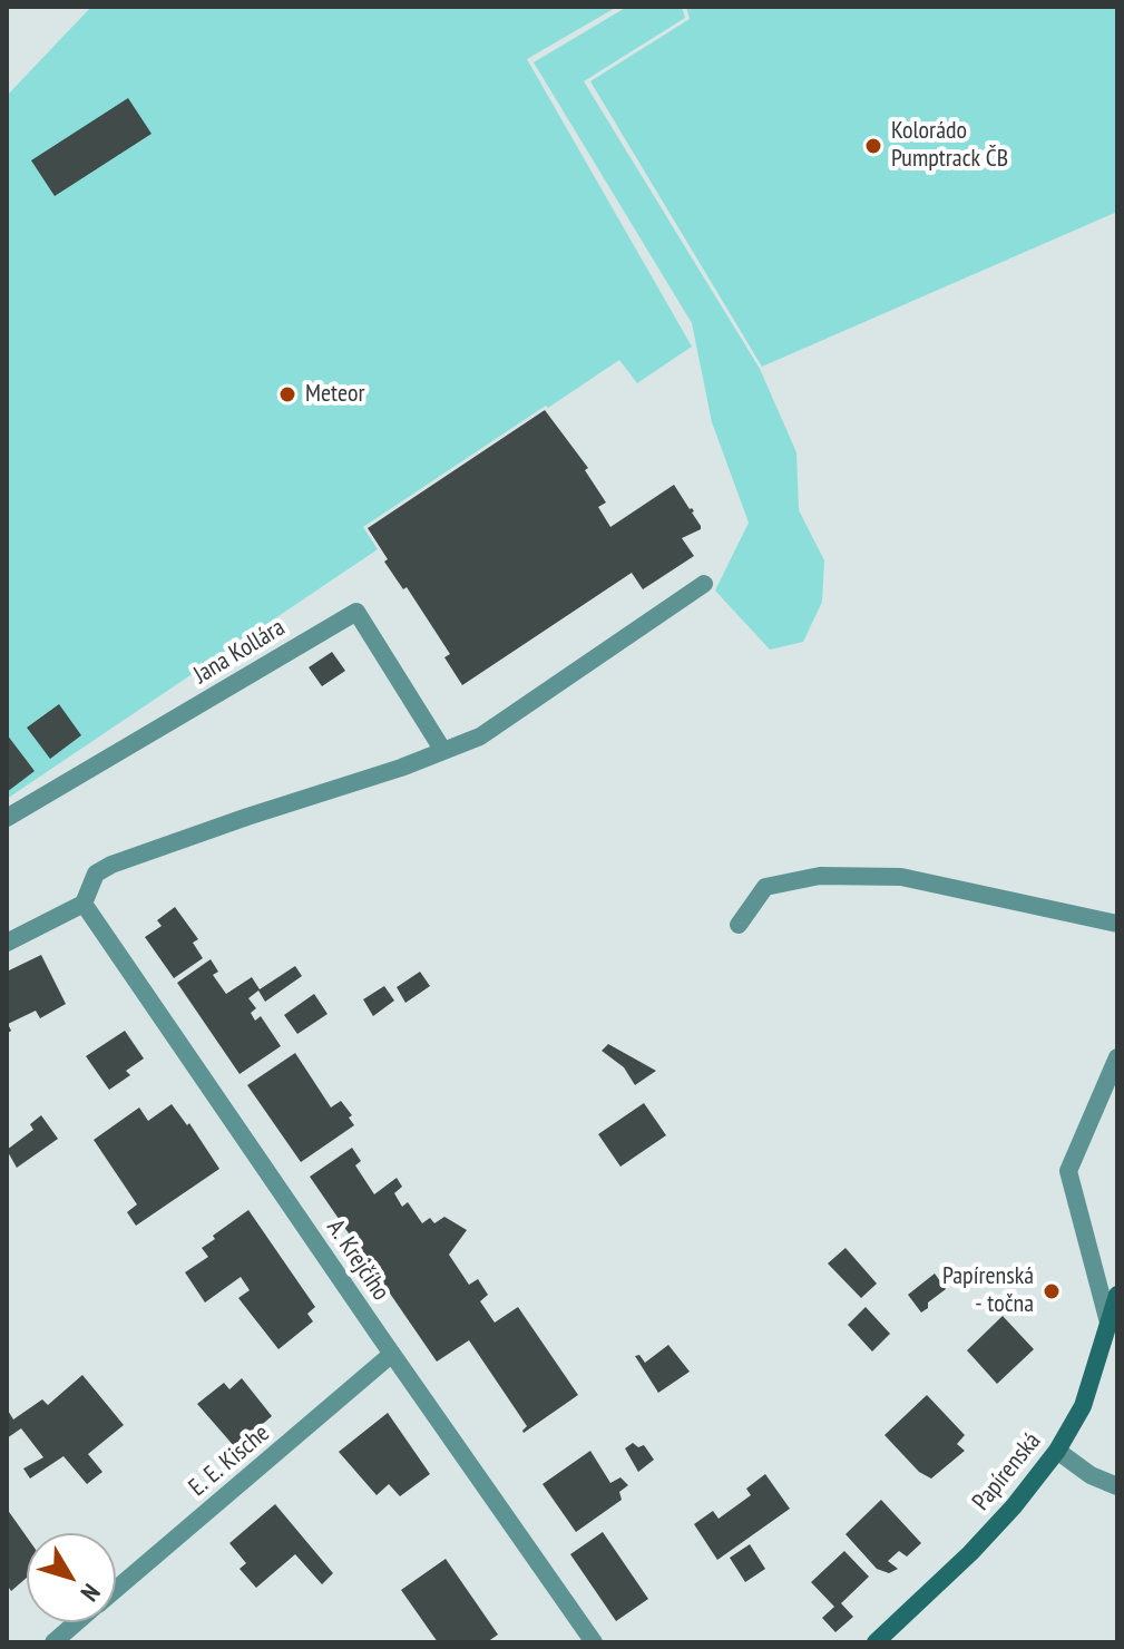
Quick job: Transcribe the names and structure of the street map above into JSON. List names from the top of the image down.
{
  "streets": {
    "street": [
      "Jana Kollára",
      "A. Krejčího",
      "E. E. Kische",
      "Papírenská"
    ]
  },
  "crossings": [
    ["A. Krejčího", "E. E. Kische"]
  ],
  "places": ["Kolorádo Pumptrack ČB", "Meteor", "Papírenská - točna"],
  "north": "bottom right"
}
